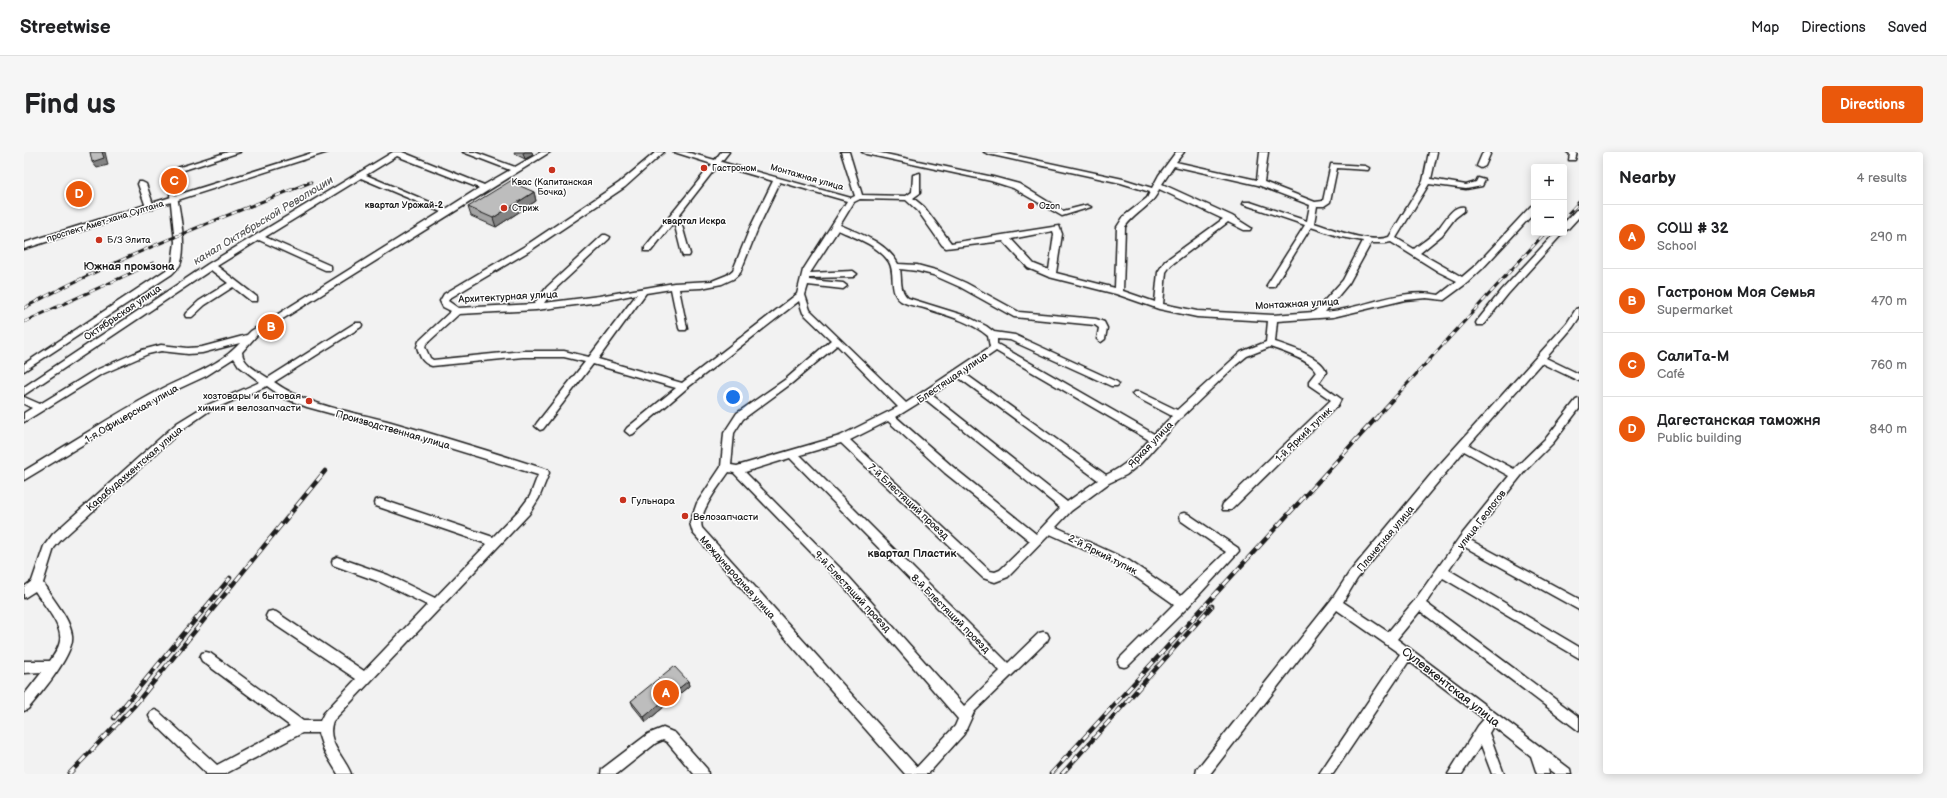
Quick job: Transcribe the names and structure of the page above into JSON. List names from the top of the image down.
{
  "streets": {
    "main road": ["проспект Амет-хана Султана"],
    "street": [
      "Монтажная улица",
      "Архитектурная улица",
      "Октябрьская улица",
      "Блестящая улица",
      "1-я Офицерская улица",
      "Производственная улица",
      "1-й Яркий тупик",
      "Яркая улица",
      "Карабудахкентская улица",
      "7-й Блестящий проезд",
      "улица Геологов",
      "Планетная улица",
      "2-й Яркий тупик",
      "Международная улица",
      "9-й Блестящий проезд",
      "8-й Блестящий проезд",
      "Сулевкентская улица"
    ]
  },
  "crossings": [
    ["Монтажная улица", "Архитектурная улица"],
    ["Блестящая улица", "7-й Блестящий проезд"],
    ["Блестящая улица", "Международная улица"],
    ["Блестящая улица", "9-й Блестящий проезд"],
    ["Блестящая улица", "8-й Блестящий проезд"],
    ["1-я Офицерская улица", "Производственная улица"],
    ["Производственная улица", "Карабудахкентская улица"],
    ["1-й Яркий тупик", "Яркая улица"],
    ["Яркая улица", "7-й Блестящий проезд"],
    ["Яркая улица", "2-й Яркий тупик"],
    ["улица Геологов", "Сулевкентская улица"],
    ["Планетная улица", "Сулевкентская улица"],
    ["Международная улица", "9-й Блестящий проезд"]
  ],
  "districts": [
    "квартал Урожай-2",
    "квартал Искра",
    "Южная промзона",
    "квартал Пластик"
  ],
  "water": ["канал Октябрьской Революции"],
  "places": [
    "Гастроном",
    "Квас (Капитанская Бочка)",
    "Ozon",
    "Стриж",
    "Б/З Элита",
    "хозтовары и бытовая химия и велозапчасти",
    "Гульнара",
    "Велозапчасти"
  ],
  "page": {
    "header": "Streetwise",
    "nav": ["Map", "Directions", "Saved"],
    "buttons": "Directions",
    "title": "Find us",
    "heading": ["Nearby", "4 results"],
    "map_buttons": ["+", "−"],
    "pins": [
      "C",
      "D",
      "B",
      "A"
    ],
    "list": [
      {
        "mark": "A",
        "name": "СОШ # 32",
        "note": "School",
        "value": "290 m"
      },
      {
        "mark": "B",
        "name": "Гастроном Моя Семья",
        "note": "Supermarket",
        "value": "470 m"
      },
      {
        "mark": "C",
        "name": "СалиТа-М",
        "note": "Café",
        "value": "760 m"
      },
      {
        "mark": "D",
        "name": "Дагестанская таможня",
        "note": "Public building",
        "value": "840 m"
      }
    ]
  }
}
